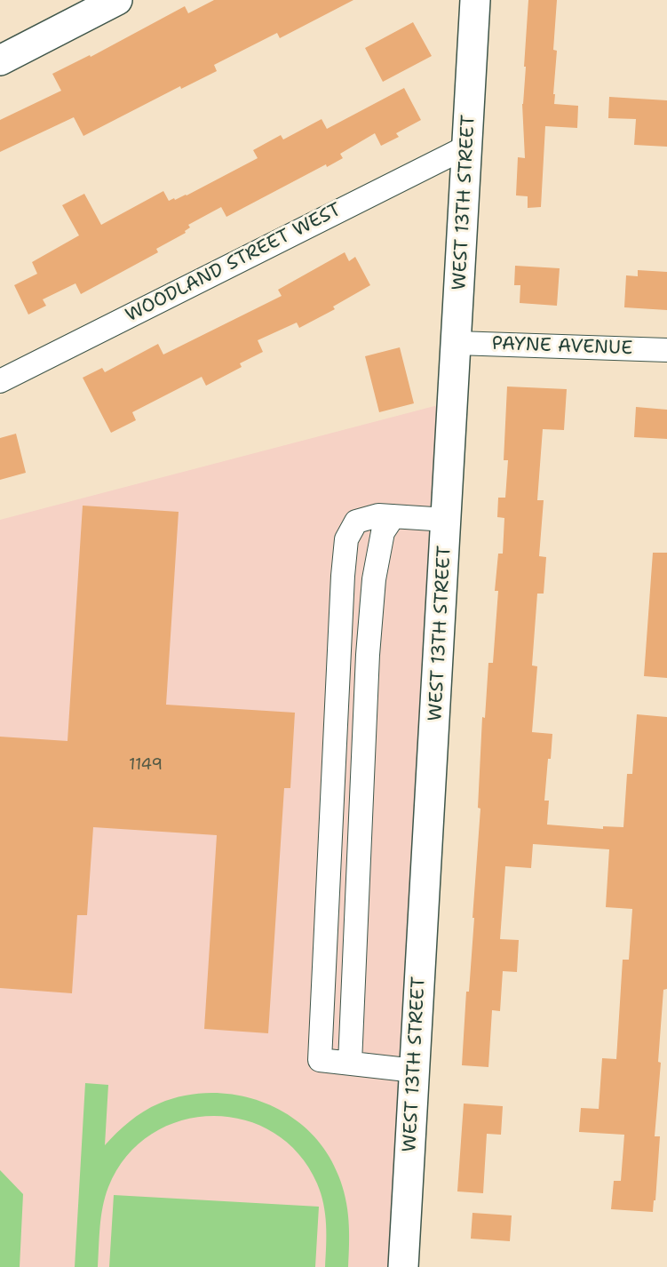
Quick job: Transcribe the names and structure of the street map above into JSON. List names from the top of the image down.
{
  "streets": {
    "street": ["WEST 13TH STREET", "WOODLAND STREET WEST", "PAYNE AVENUE"]
  },
  "crossings": [
    ["WEST 13TH STREET", "WOODLAND STREET WEST"],
    ["WEST 13TH STREET", "PAYNE AVENUE"]
  ],
  "house_numbers": ["1149"]
}
